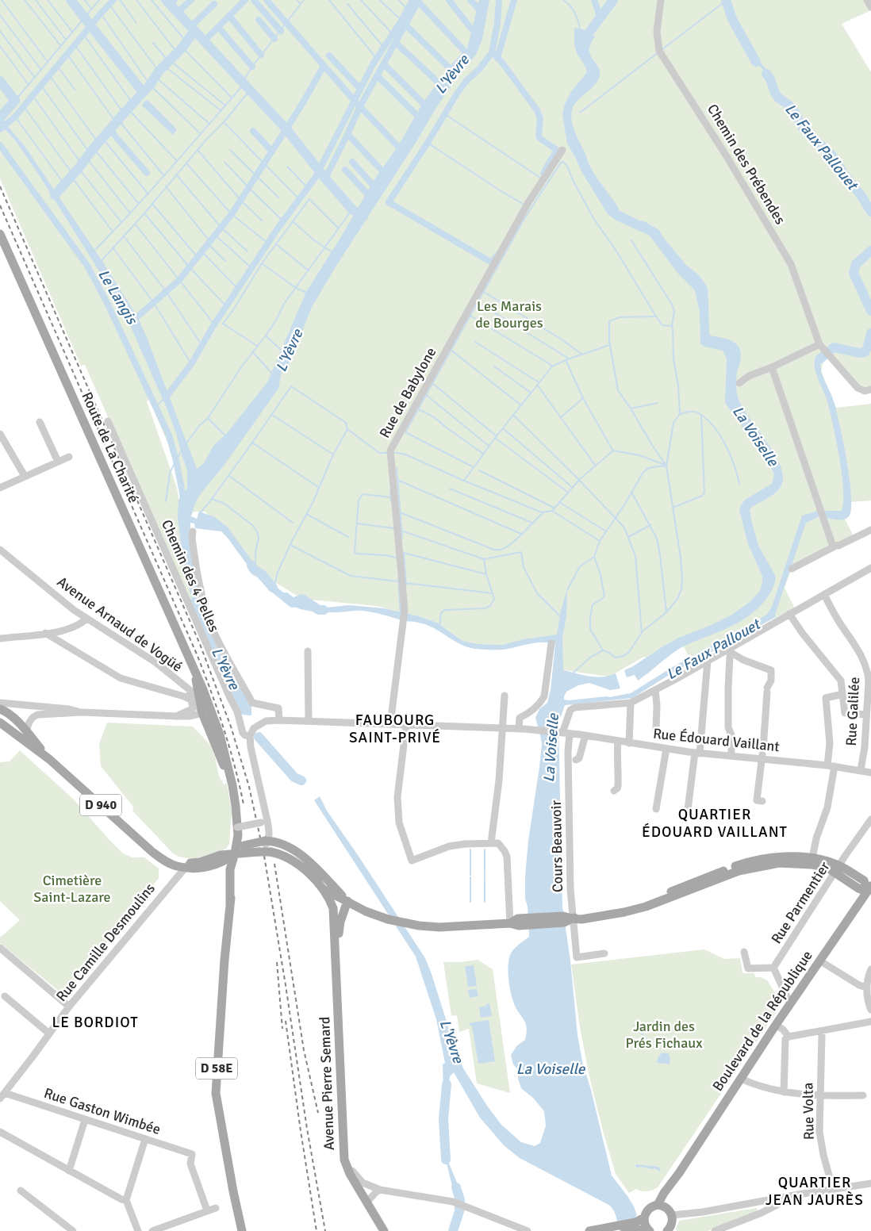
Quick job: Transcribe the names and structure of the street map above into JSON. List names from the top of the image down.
{
  "streets": {
    "main road": [
      "Route de La Charité",
      "D 940",
      "Boulevard de la République",
      "D 58E",
      "Avenue Pierre Semard"
    ],
    "street": [
      "Chemin des Prébendes",
      "Rue de Babylone",
      "Chemin des 4 Pelles",
      "Avenue Arnaud de Vogüé",
      "Rue Galilée",
      "Rue Édouard Vaillant",
      "Cours Beauvoir",
      "Rue Parmentier",
      "Rue Camille Desmoulins",
      "Rue Gaston Wimbée",
      "Rue Volta"
    ]
  },
  "crossings": [
    ["Rue de Babylone", "Rue Édouard Vaillant"],
    ["Route de La Charité", "Avenue Arnaud de Vogüé"],
    ["Route de La Charité", "D 940"],
    ["Route de La Charité", "D 58E"],
    ["Route de La Charité", "Avenue Pierre Semard"],
    ["Chemin des 4 Pelles", "Rue Édouard Vaillant"],
    ["Rue Galilée", "Rue Édouard Vaillant"],
    ["Rue Édouard Vaillant", "Cours Beauvoir"],
    ["D 940", "Rue Camille Desmoulins"],
    ["D 940", "D 58E"],
    ["D 940", "Avenue Pierre Semard"],
    ["Rue Camille Desmoulins", "Rue Gaston Wimbée"],
    ["D 58E", "Avenue Pierre Semard"]
  ],
  "districts": [
    "FAUBOURG SAINT-PRIVÉ",
    "QUARTIER ÉDOUARD VAILLANT",
    "LE BORDIOT",
    "QUARTIER JEAN JAURÈS"
  ],
  "water": [
    "L'Yèvre",
    "Le Faux Pallouet",
    "Le Langis",
    "La Voiselle"
  ],
  "parks": ["Les Marais de Bourges", "Cimetière Saint-Lazare", "Jardin des Prés Fichaux"]
}
